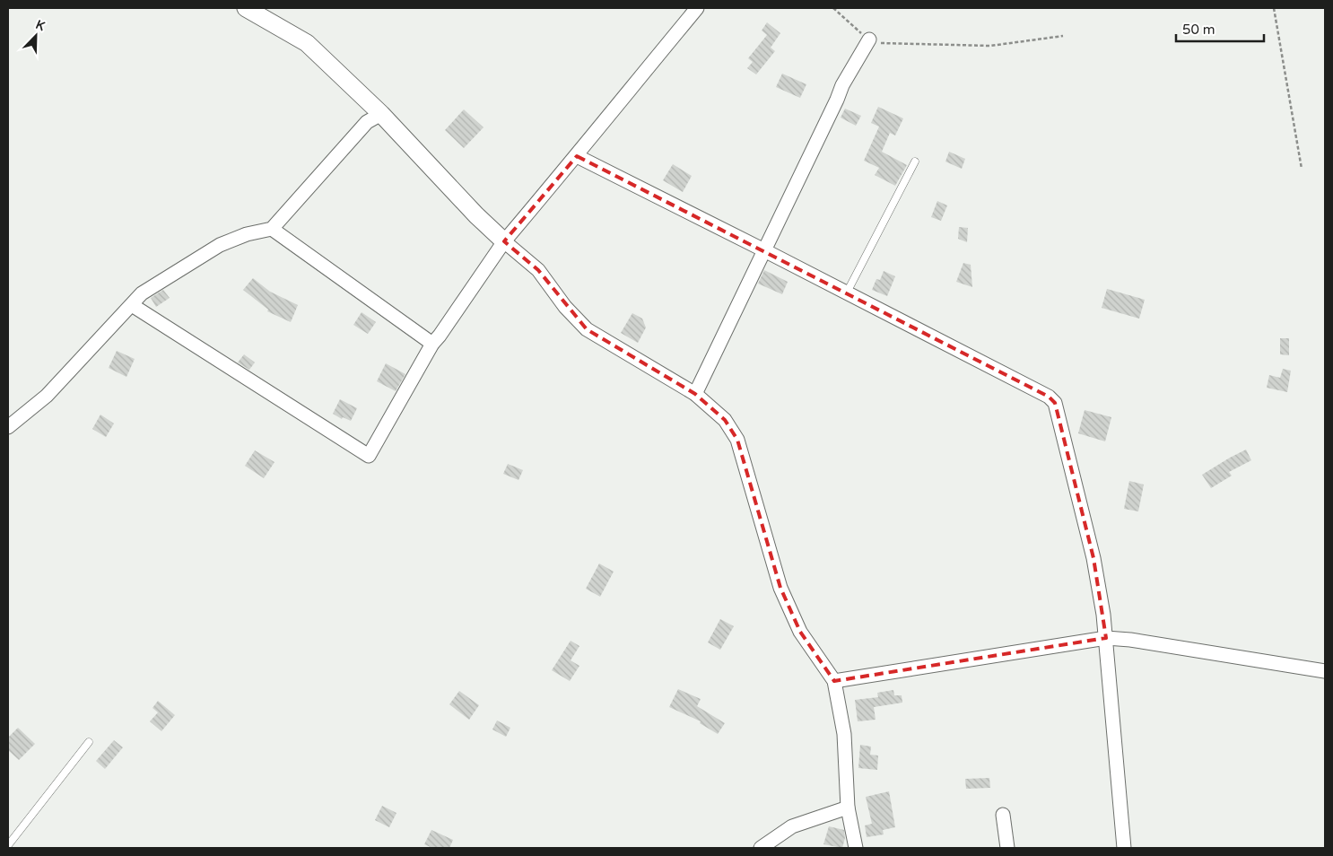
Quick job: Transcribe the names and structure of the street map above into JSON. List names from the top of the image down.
{
  "scale_bar": "50 m",
  "north": "top right"
}
